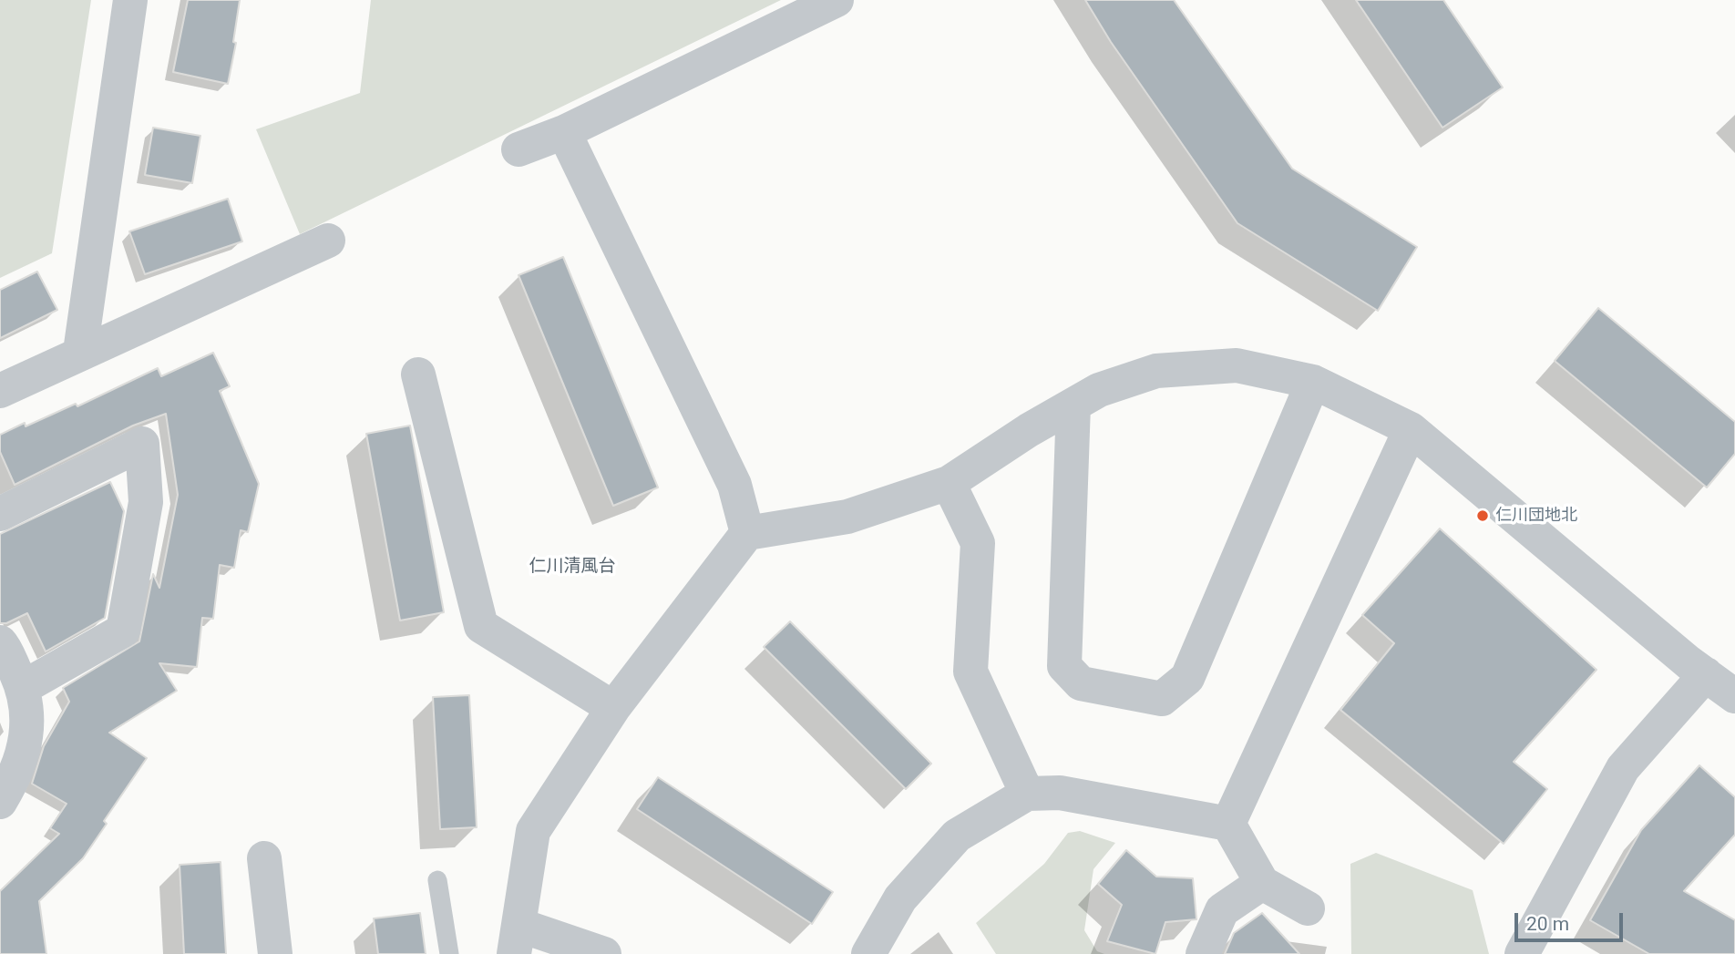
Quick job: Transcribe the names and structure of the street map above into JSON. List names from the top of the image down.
{
  "districts": ["仁川清風台"],
  "places": ["仁川団地北"],
  "scale_bar": "20 m"
}
